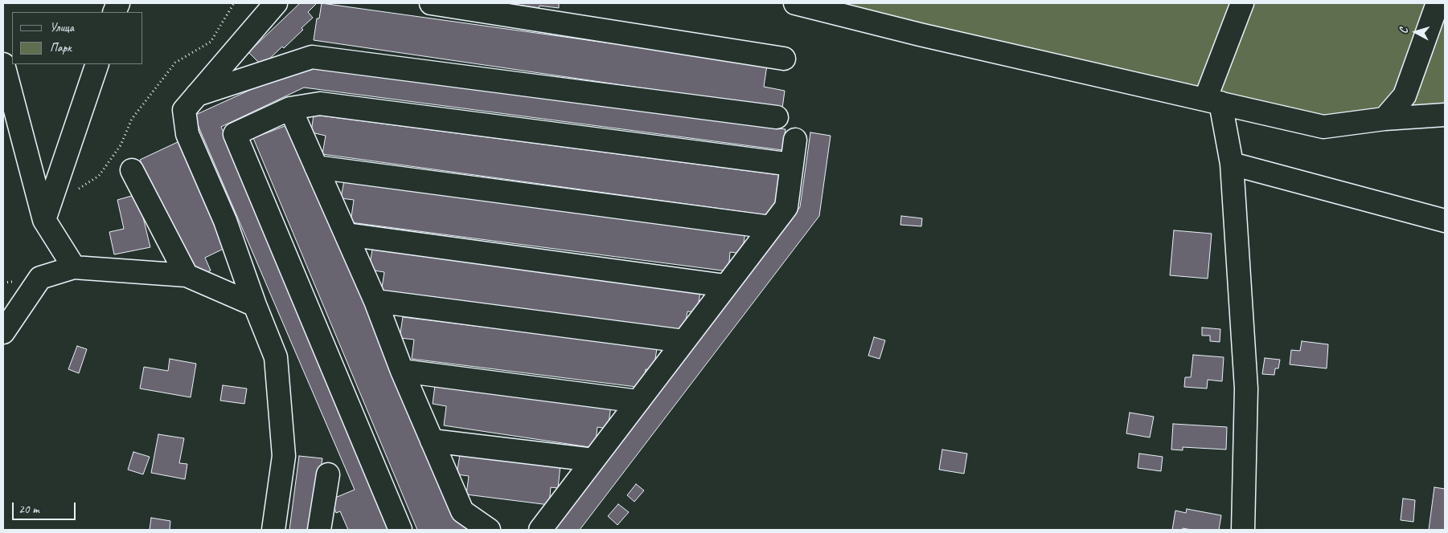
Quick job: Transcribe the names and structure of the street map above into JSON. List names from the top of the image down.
{
  "legend": ["Улица", "Парк"],
  "scale_bar": "20 m",
  "north": "left"
}
